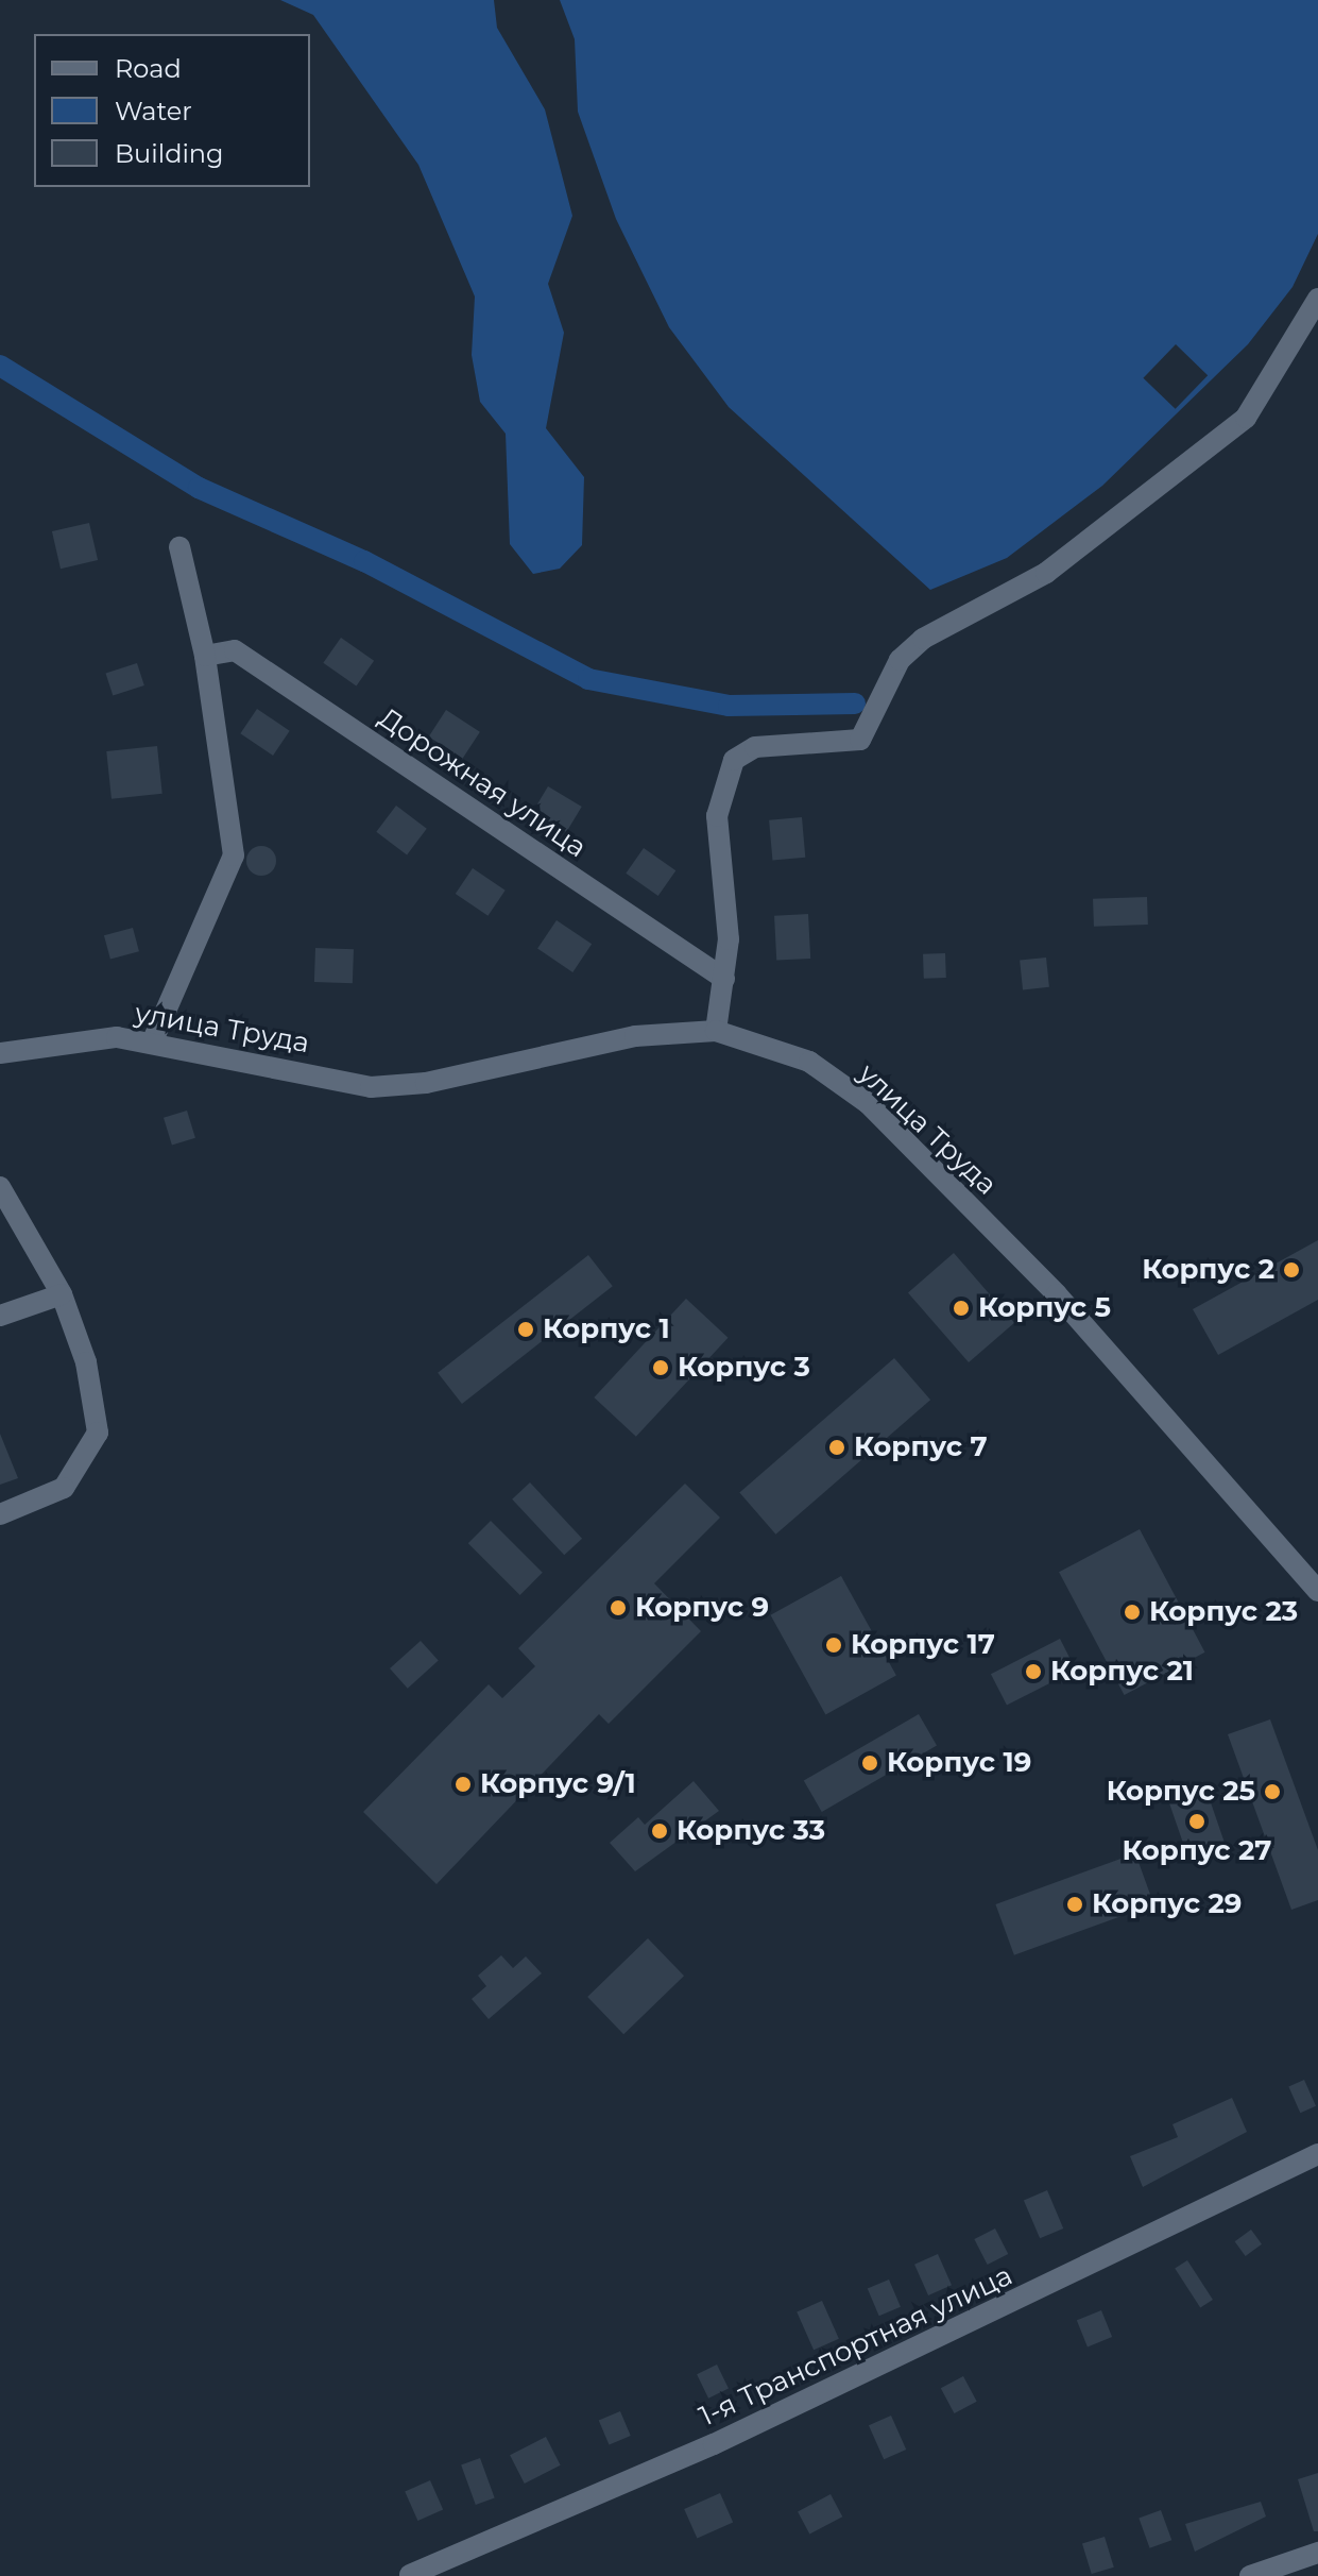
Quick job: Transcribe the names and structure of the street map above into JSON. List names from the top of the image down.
{
  "streets": {
    "street": ["Дорожная улица", "улица Труда", "1-я Транспортная улица"]
  },
  "places": [
    "Корпус 2",
    "Корпус 5",
    "Корпус 1",
    "Корпус 3",
    "Корпус 7",
    "Корпус 9",
    "Корпус 23",
    "Корпус 17",
    "Корпус 21",
    "Корпус 19",
    "Корпус 9/1",
    "Корпус 25",
    "Корпус 27",
    "Корпус 33",
    "Корпус 29"
  ],
  "legend": ["Road", "Water", "Building"]
}
